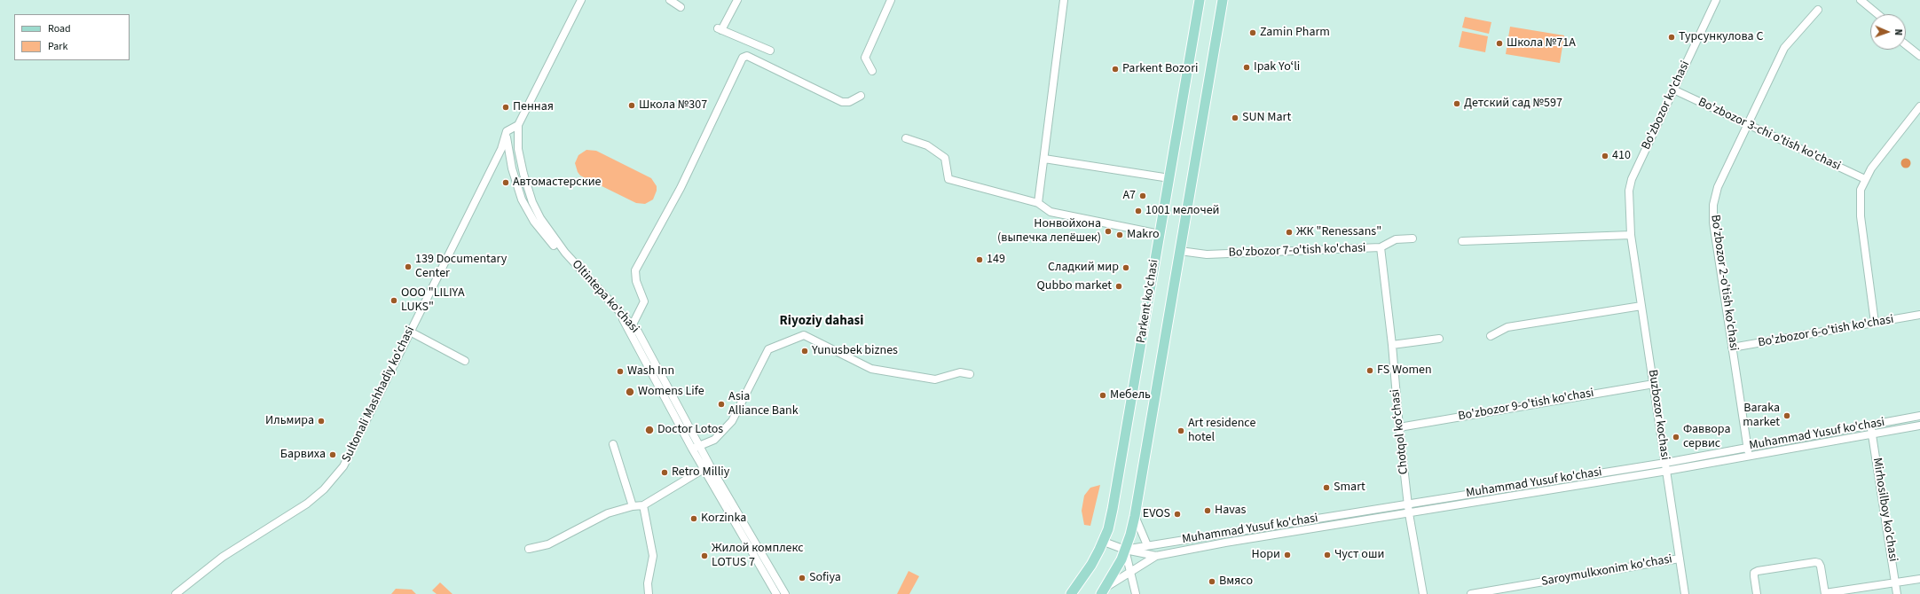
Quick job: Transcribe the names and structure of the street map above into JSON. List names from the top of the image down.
{
  "streets": {
    "main road": ["Parkent ko'chasi"],
    "street": [
      "Bo'zbozor ko'chasi",
      "Bo'zbozor 3-chi o'tish ko'chasi",
      "Bo'zbozor 7-o'tish ko'chasi",
      "Bo'zbozor 2-o'tish ko'chasi",
      "Oltintepa ko'chasi",
      "Bo'zbozor 6-o'tish ko'chasi",
      "Sultonali Mashhadiy ko'chasi",
      "Bo'zbozor 9-o'tish ko'chasi",
      "Buzbozor kochasi",
      "Chotqol koʻchasi",
      "Muhammad Yusuf ko'chasi",
      "Mirhosilboy ko'chasi",
      "Saroymulkxonim ko'chasi"
    ]
  },
  "crossings": [
    ["Bo'zbozor ko'chasi", "Bo'zbozor 3-chi o'tish ko'chasi"],
    ["Bo'zbozor ko'chasi", "Buzbozor kochasi"],
    ["Bo'zbozor 3-chi o'tish ko'chasi", "Bo'zbozor 2-o'tish ko'chasi"],
    ["Bo'zbozor 7-o'tish ko'chasi", "Parkent ko'chasi"],
    ["Bo'zbozor 7-o'tish ko'chasi", "Chotqol koʻchasi"],
    ["Bo'zbozor 2-o'tish ko'chasi", "Bo'zbozor 6-o'tish ko'chasi"],
    ["Bo'zbozor 2-o'tish ko'chasi", "Muhammad Yusuf ko'chasi"],
    ["Oltintepa ko'chasi", "Sultonali Mashhadiy ko'chasi"],
    ["Parkent ko'chasi", "Muhammad Yusuf ko'chasi"],
    ["Bo'zbozor 9-o'tish ko'chasi", "Buzbozor kochasi"],
    ["Bo'zbozor 9-o'tish ko'chasi", "Chotqol koʻchasi"],
    ["Buzbozor kochasi", "Muhammad Yusuf ko'chasi"],
    ["Buzbozor kochasi", "Saroymulkxonim ko'chasi"],
    ["Chotqol koʻchasi", "Muhammad Yusuf ko'chasi"],
    ["Muhammad Yusuf ko'chasi", "Mirhosilboy ko'chasi"]
  ],
  "districts": ["Riyoziy dahasi"],
  "places": [
    "Zamin Pharm",
    "Турсункулова С",
    "Школа №71А",
    "Ipak Yoʻli",
    "Parkent Bozori",
    "Детский сад №597",
    "Школа №307",
    "Пенная",
    "SUN Mart",
    "410",
    "Автомастерские",
    "А7",
    "1001 мелочей",
    "Нонвойхона (выпечка лепёшек)",
    "ЖК \"Renessans\"",
    "Makro",
    "149",
    "139 Documentary Center",
    "Сладкий мир",
    "Qubbo market",
    "OOO \"LILIYA LUKS\"",
    "Yunusbek biznes",
    "FS Women",
    "Wash Inn",
    "Womens Life",
    "Мебель",
    "Asia Alliance Bank",
    "Baraka market",
    "Ильмира",
    "Doctor Lotos",
    "Art residence hotel",
    "Фаввора сервис",
    "Барвиха",
    "Retro Milliy",
    "Smart",
    "Havas",
    "EVOS",
    "Korzinka",
    "Нори",
    "Чуст оши",
    "Жилой комплекс LOTUS 7",
    "Sofiya",
    "Вмясо"
  ],
  "legend": ["Road", "Park"],
  "north": "right"
}
